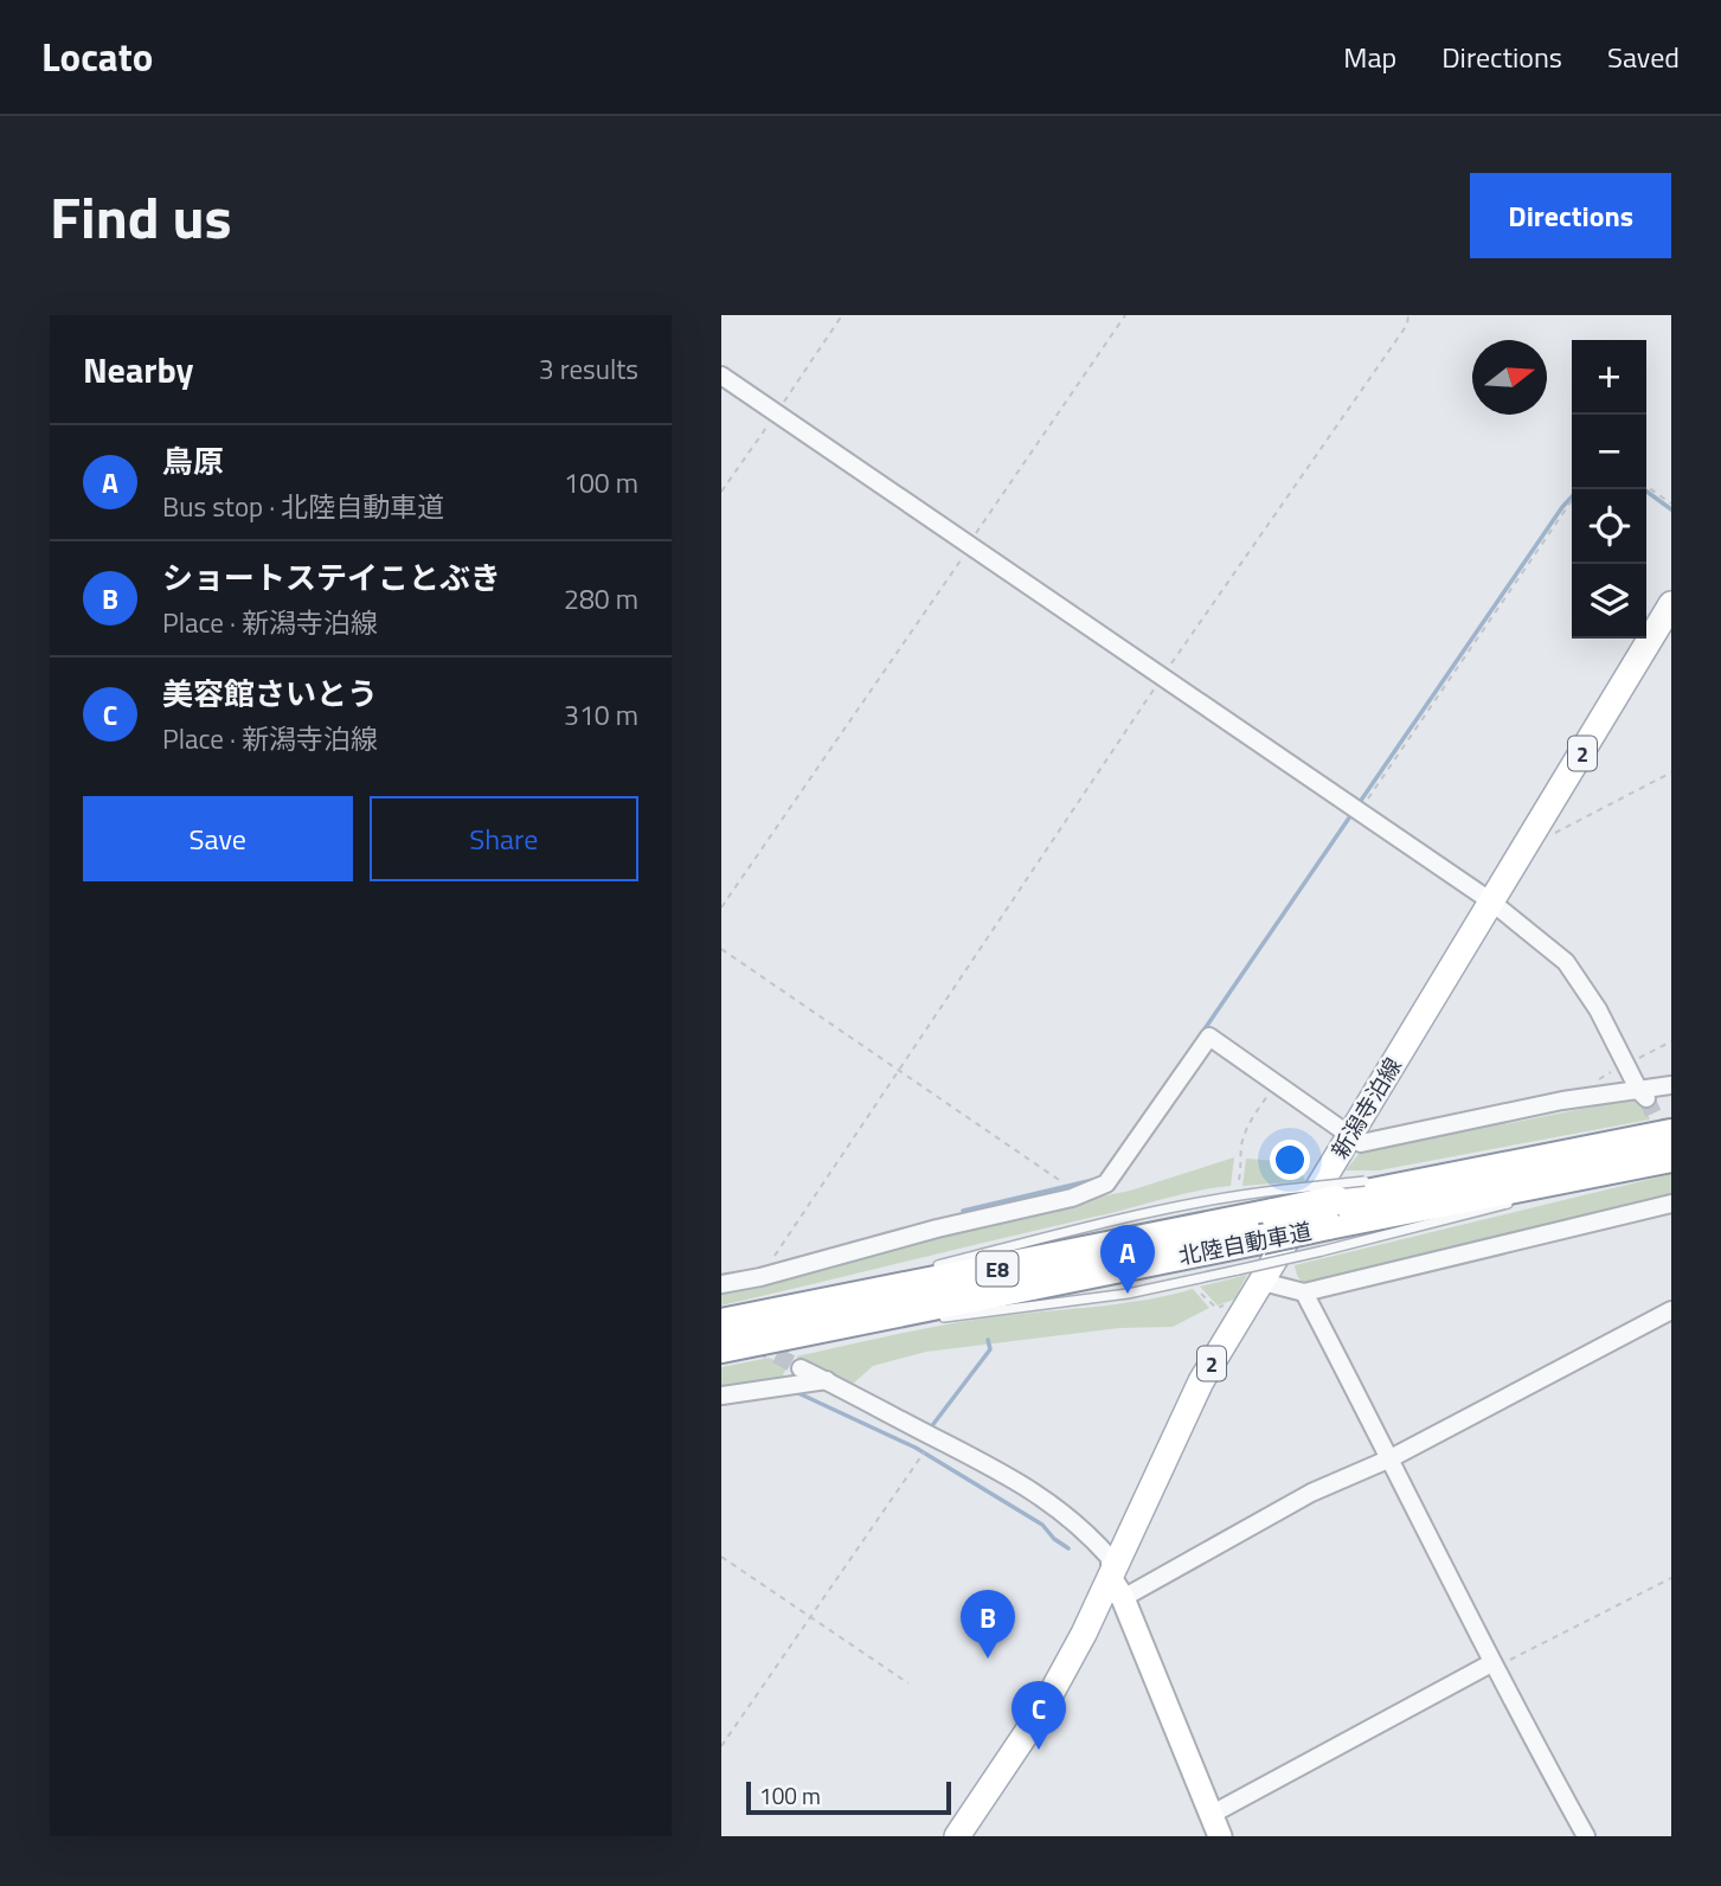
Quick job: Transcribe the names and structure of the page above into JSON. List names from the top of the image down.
{
  "streets": {
    "highway": ["北陸自動車道", "E8"],
    "main road": ["2", "新潟寺泊線"]
  },
  "scale_bar": "100 m",
  "north": "right",
  "page": {
    "header": "Locato",
    "nav": ["Map", "Directions", "Saved"],
    "title": "Find us",
    "buttons": [
      "Directions",
      ["Save", "Share"]
    ],
    "heading": ["Nearby", "3 results"],
    "map_buttons": ["+", "−"],
    "list": [
      {
        "mark": "A",
        "name": "鳥原",
        "note": "Bus stop · 北陸自動車道",
        "value": "100 m"
      },
      {
        "mark": "B",
        "name": "ショートステイことぶき",
        "note": "Place · 新潟寺泊線",
        "value": "280 m"
      },
      {
        "mark": "C",
        "name": "美容館さいとう",
        "note": "Place · 新潟寺泊線",
        "value": "310 m"
      }
    ],
    "pins": ["A", "B", "C"],
    "scale": "100 m"
  }
}
